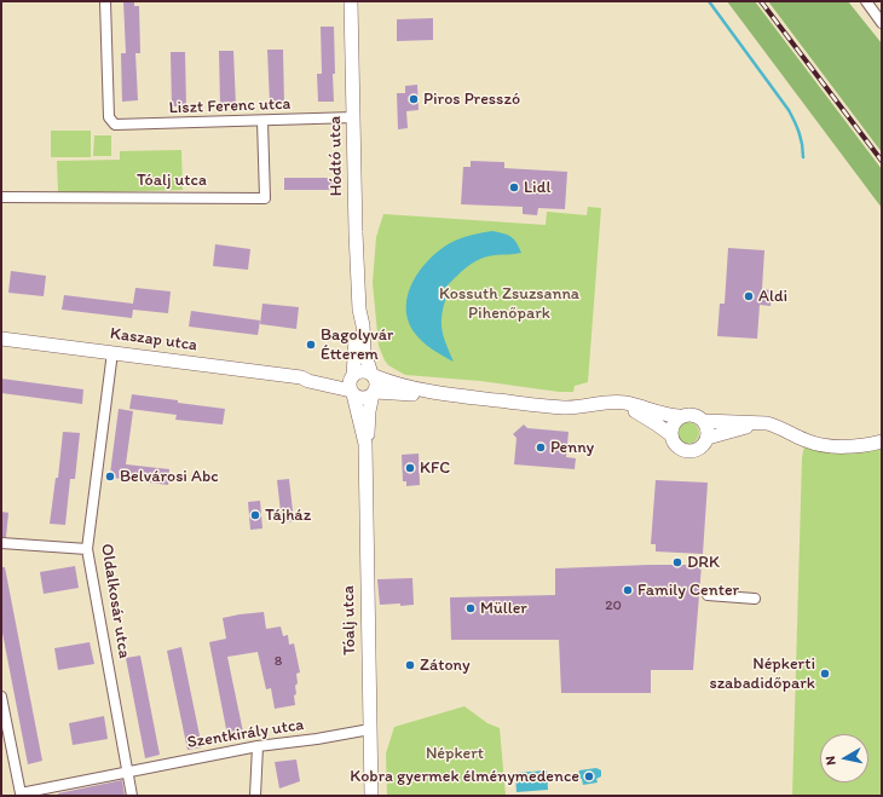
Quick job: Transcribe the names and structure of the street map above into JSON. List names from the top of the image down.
{
  "streets": {
    "street": [
      "Liszt Ferenc utca",
      "Hódtó utca",
      "Tóalj utca",
      "Kaszap utca",
      "Oldalkosár utca",
      "Szentkirály utca"
    ]
  },
  "crossings": [
    ["Liszt Ferenc utca", "Hódtó utca"],
    ["Liszt Ferenc utca", "Tóalj utca"],
    ["Hódtó utca", "Tóalj utca"],
    ["Hódtó utca", "Kaszap utca"],
    ["Tóalj utca", "Kaszap utca"],
    ["Tóalj utca", "Szentkirály utca"],
    ["Kaszap utca", "Oldalkosár utca"],
    ["Oldalkosár utca", "Szentkirály utca"]
  ],
  "parks": ["Kossuth Zsuzsanna Pihenőpark", "Népkert"],
  "places": [
    "Piros Presszó",
    "Lidl",
    "Aldi",
    "Bagolyvár Étterem",
    "Penny",
    "KFC",
    "Belvárosi Abc",
    "Tájház",
    "DRK",
    "Family Center",
    "Müller",
    "Zátony",
    "Népkerti szabadidőpark",
    "Kobra gyermek élménymedence"
  ],
  "house_numbers": ["20", "8"],
  "north": "left"
}
